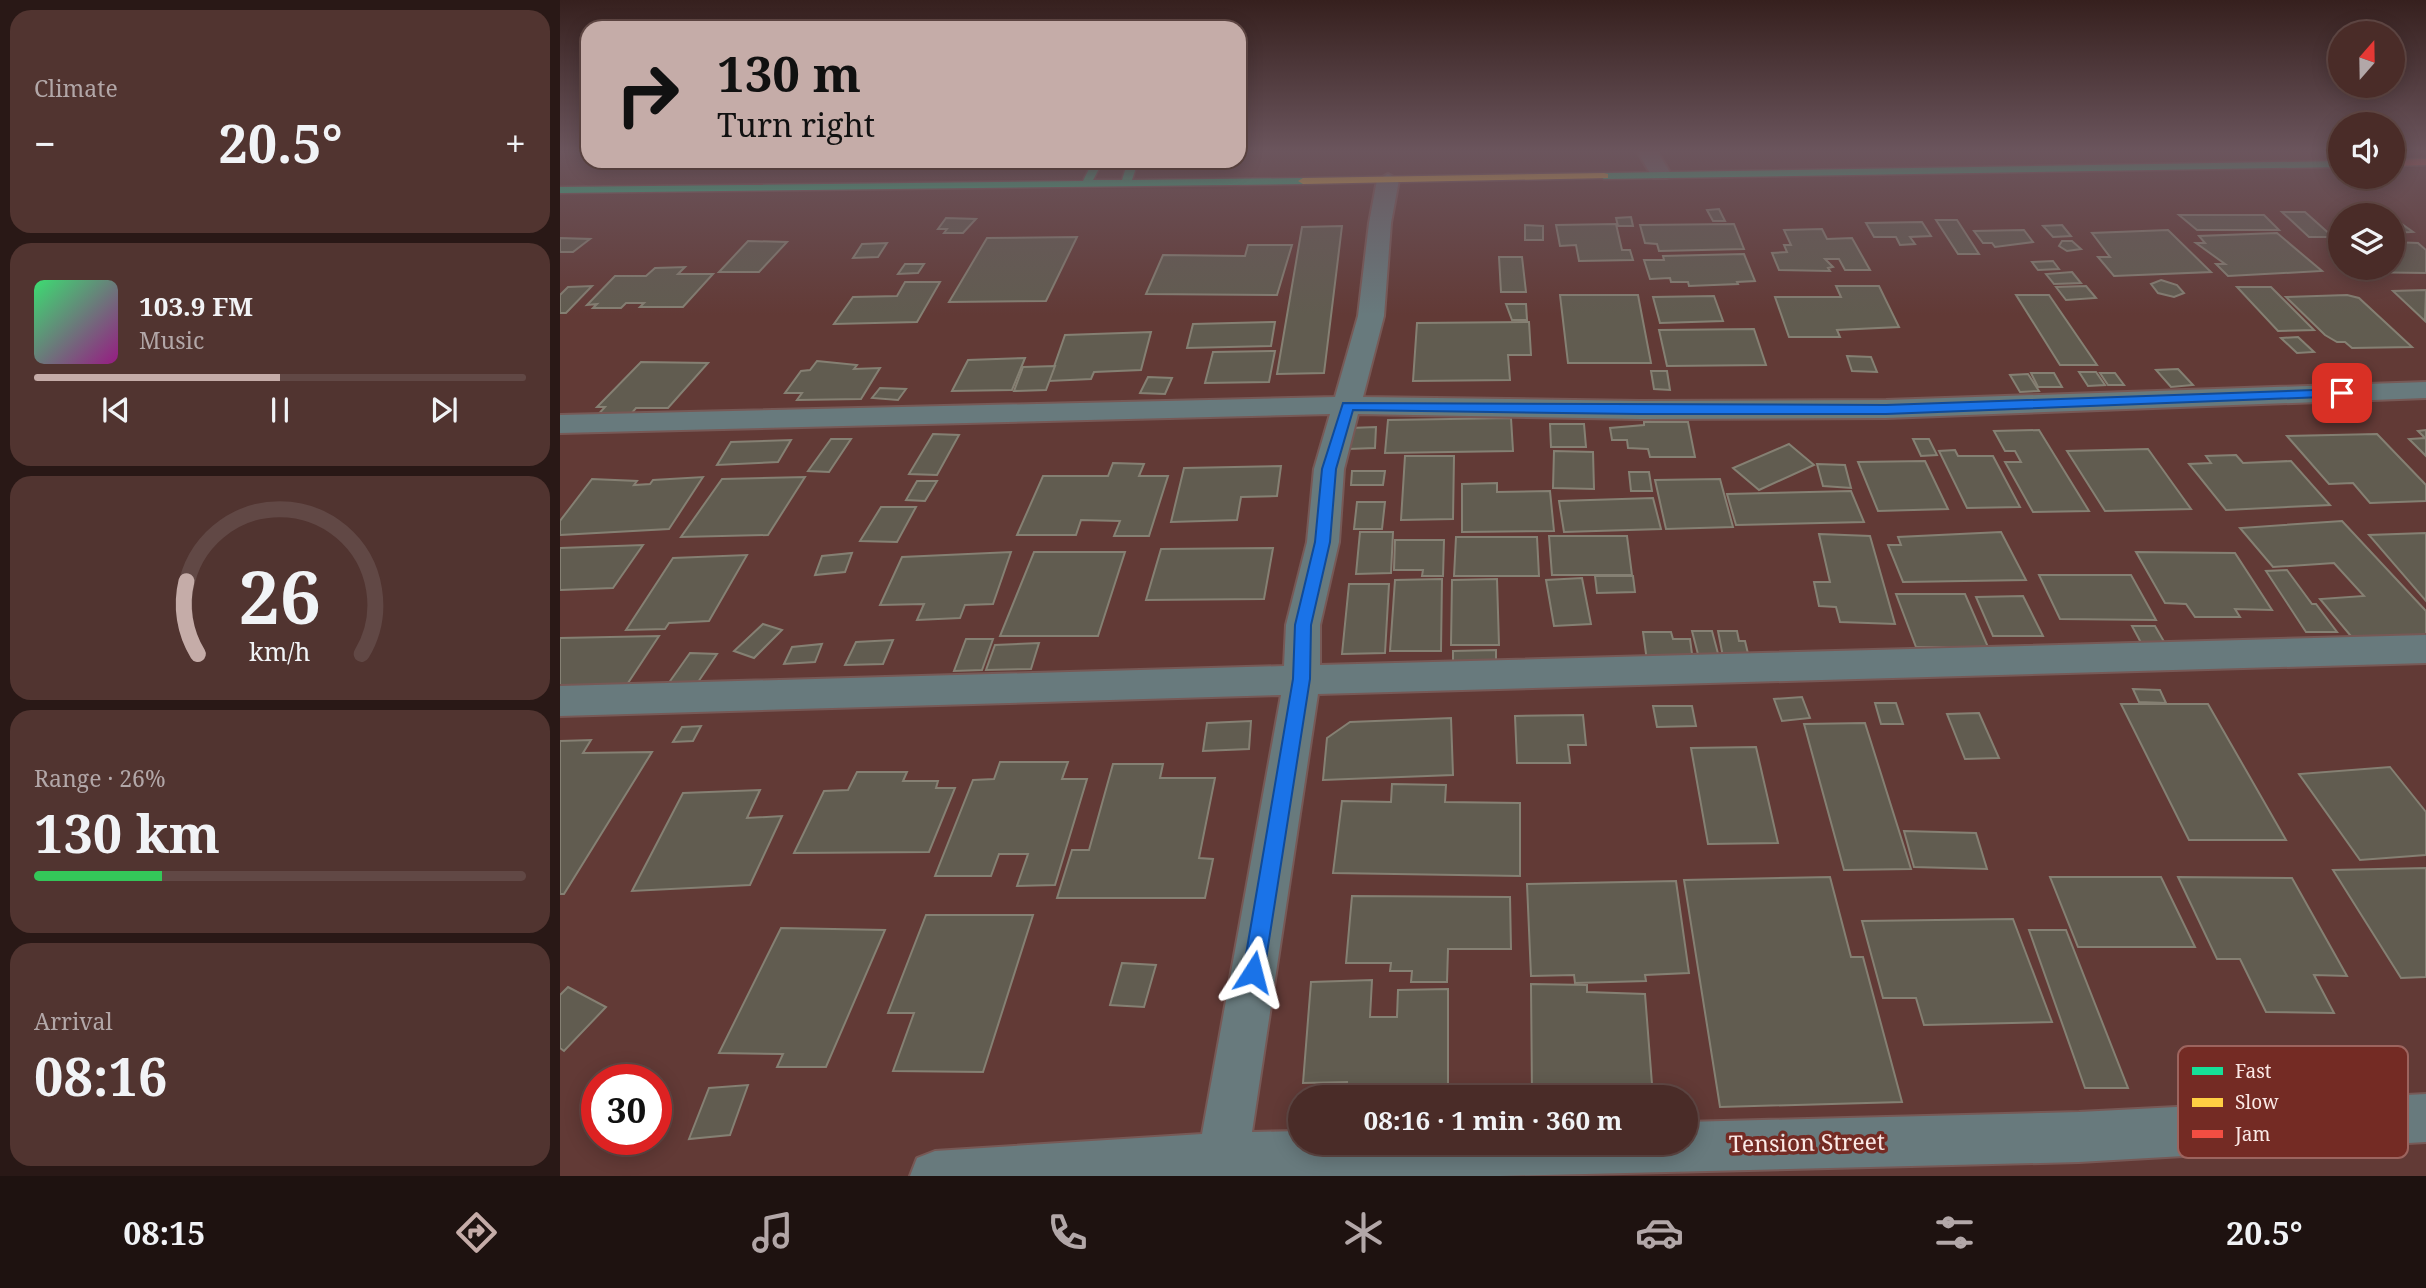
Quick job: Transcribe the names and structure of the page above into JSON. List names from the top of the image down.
{
  "streets": {
    "street": ["Tension Street"]
  },
  "legend": ["Fast", "Slow", "Jam"],
  "north": "top",
  "page": {
    "tile": [
      "Climate",
      ["Range · 26%", "130 km"],
      ["Arrival", "08:16"]
    ],
    "turn": ["130 m", "Turn right"],
    "heat": ["−", "20.5°", "+"],
    "song": ["103.9 FM", "Music"],
    "limit": "30",
    "trip": "08:16 · 1 min · 360 m",
    "tabs": ["08:15", "20.5°"],
    "gauge": ["26", "km/h"]
  }
}
